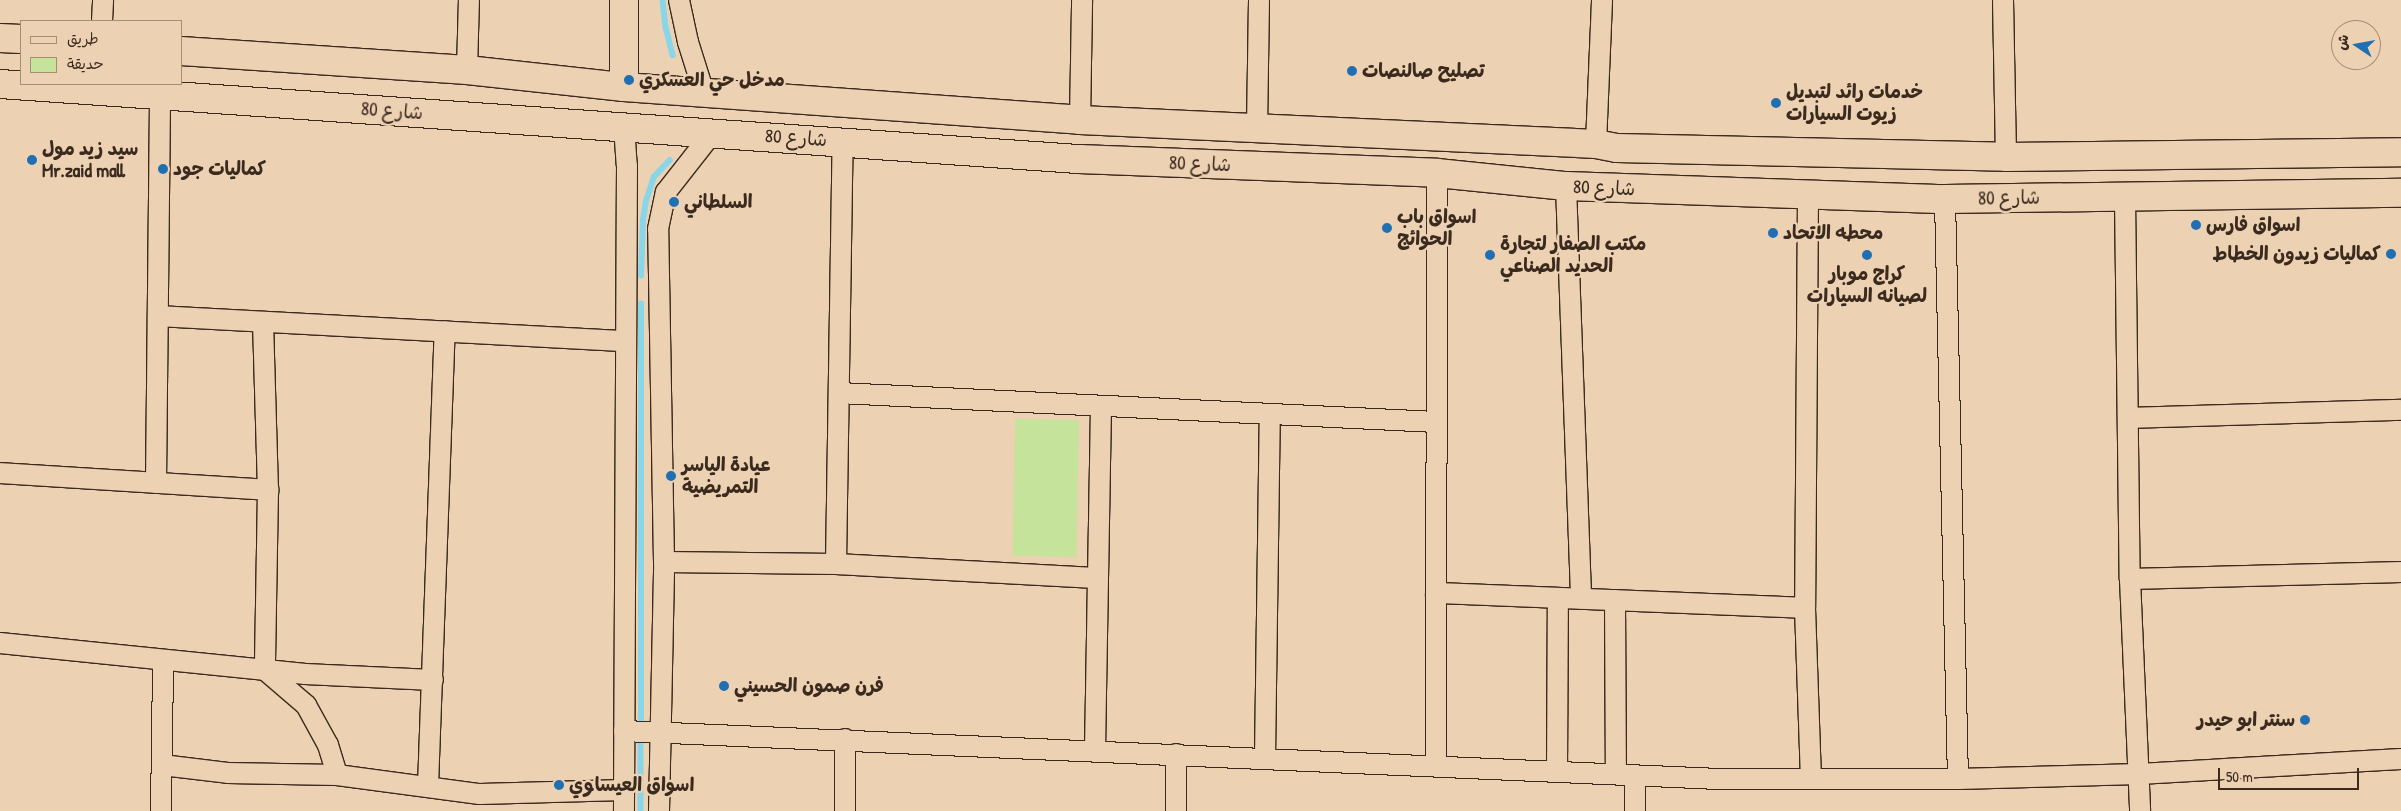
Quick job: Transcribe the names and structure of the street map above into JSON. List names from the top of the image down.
{
  "streets": {
    "main road": ["شارع 80"]
  },
  "places": [
    "تصليح صالنصات",
    "مدخل حي العسكري",
    "خدمات رائد لتبديل زيوت السيارات",
    "سيد زيد مول Mr.zaid mall",
    "كماليات جود",
    "السلطاني",
    "اسواق فارس",
    "اسواق باب الحوائج",
    "محطه الاتحاد",
    "كماليات زيدون الخطاط",
    "مكتب الصفار لتجارة الحديد الصناعي",
    "كراج موبار لصيانه السيارات",
    "عيادة الياسر التمريضية",
    "فرن صمون الحسيني",
    "سنتر ابو حيدر",
    "اسواق العيساوي"
  ],
  "legend": ["طريق", "حديقة"],
  "scale_bar": "50 m",
  "north": "left"
}
